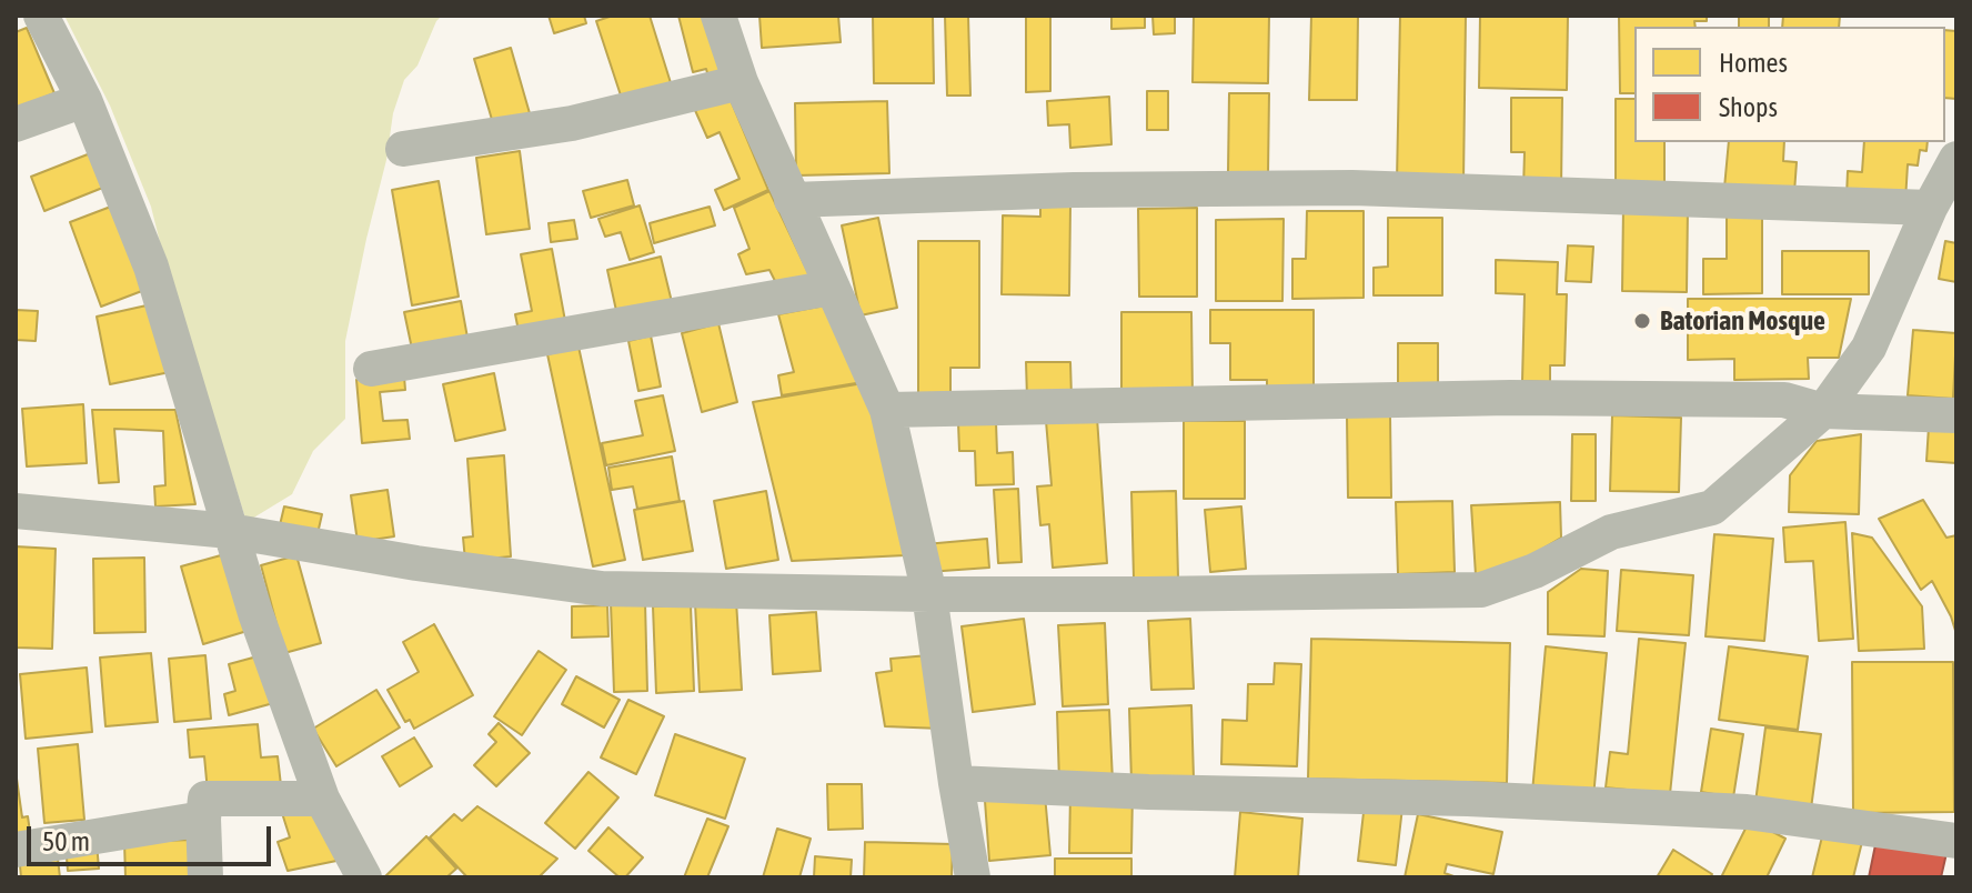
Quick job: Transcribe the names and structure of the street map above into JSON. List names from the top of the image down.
{
  "places": ["Batorian Mosque"],
  "legend": ["Homes", "Shops"],
  "scale_bar": "50 m"
}
